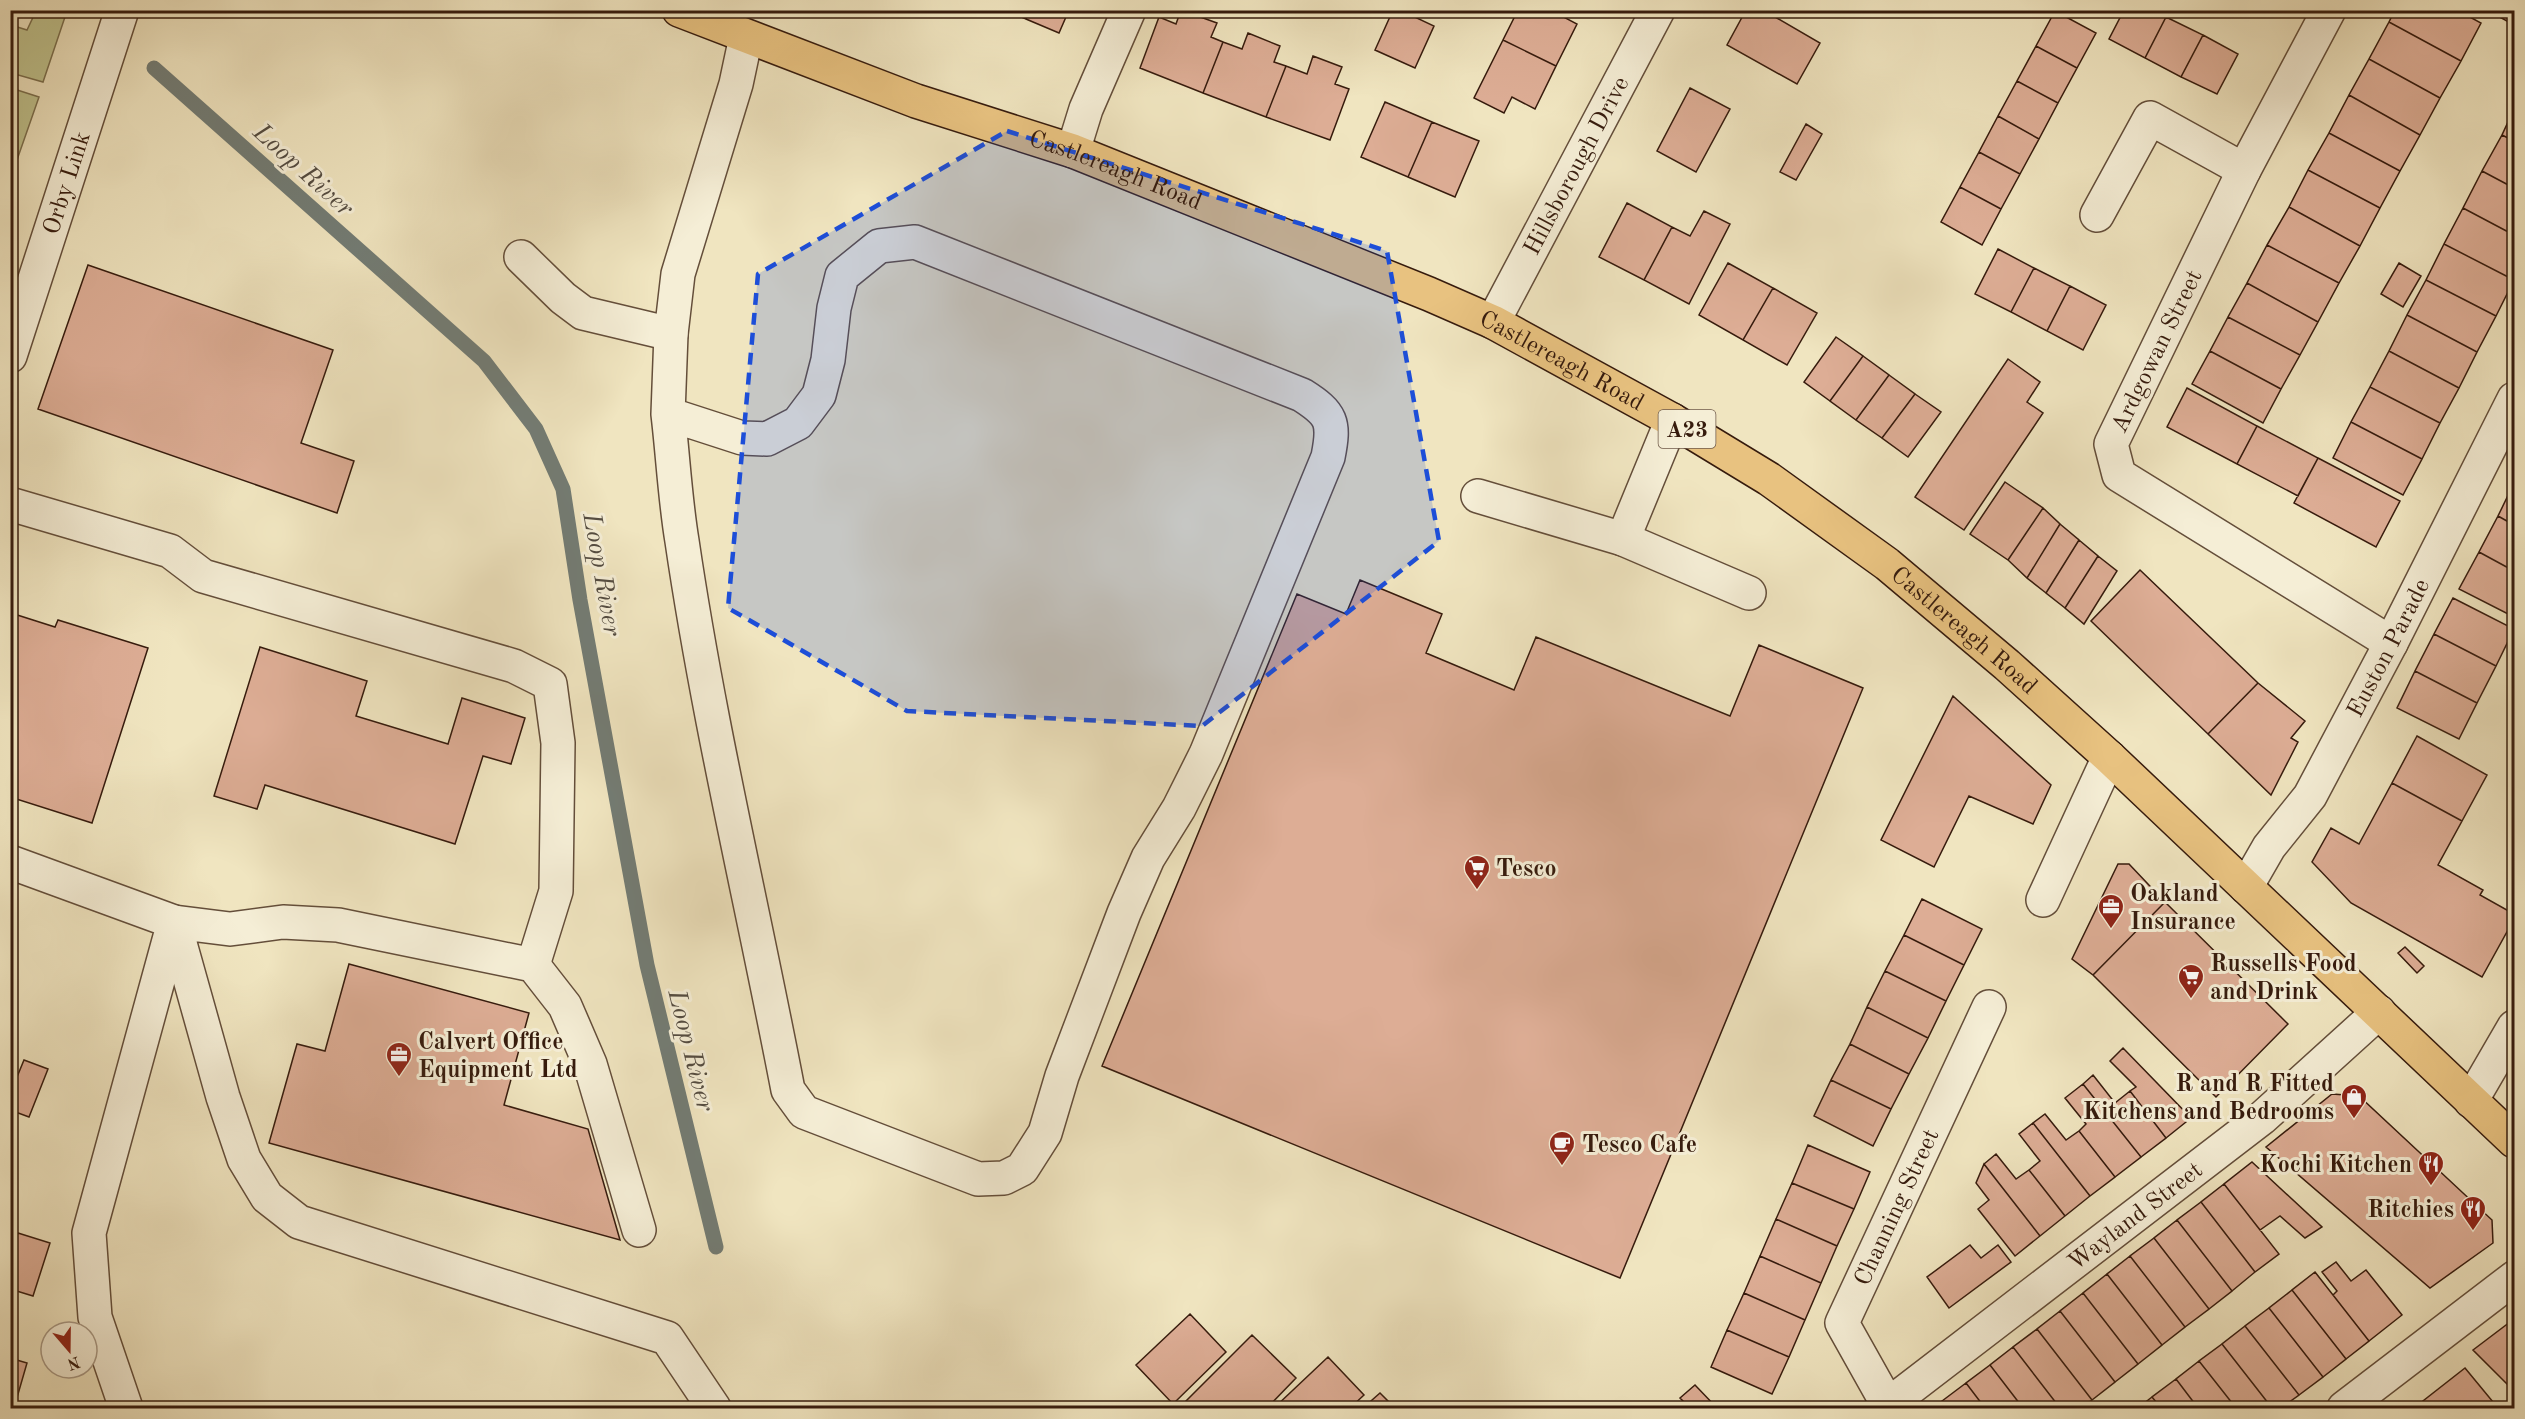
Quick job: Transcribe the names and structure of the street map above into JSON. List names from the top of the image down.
{
  "streets": {
    "main road": ["Castlereagh Road", "A23"],
    "street": [
      "Hillsborough Drive",
      "Orby Link",
      "Ardgowan Street",
      "Euston Parade",
      "Channing Street",
      "Wayland Street"
    ]
  },
  "crossings": [
    ["Hillsborough Drive", "Castlereagh Road"],
    ["Castlereagh Road", "Euston Parade"],
    ["Castlereagh Road", "Wayland Street"],
    ["Ardgowan Street", "Euston Parade"],
    ["Channing Street", "Wayland Street"]
  ],
  "water": ["Loop River"],
  "places": {
    "supermarket": ["Tesco", "Russells Food and Drink"],
    "office": ["Oakland Insurance", "Calvert Office Equipment Ltd"],
    "shop": ["R and R Fitted Kitchens and Bedrooms"],
    "cafe": ["Tesco Cafe"],
    "restaurant": ["Kochi Kitchen", "Ritchies"]
  },
  "north": "bottom"
}
